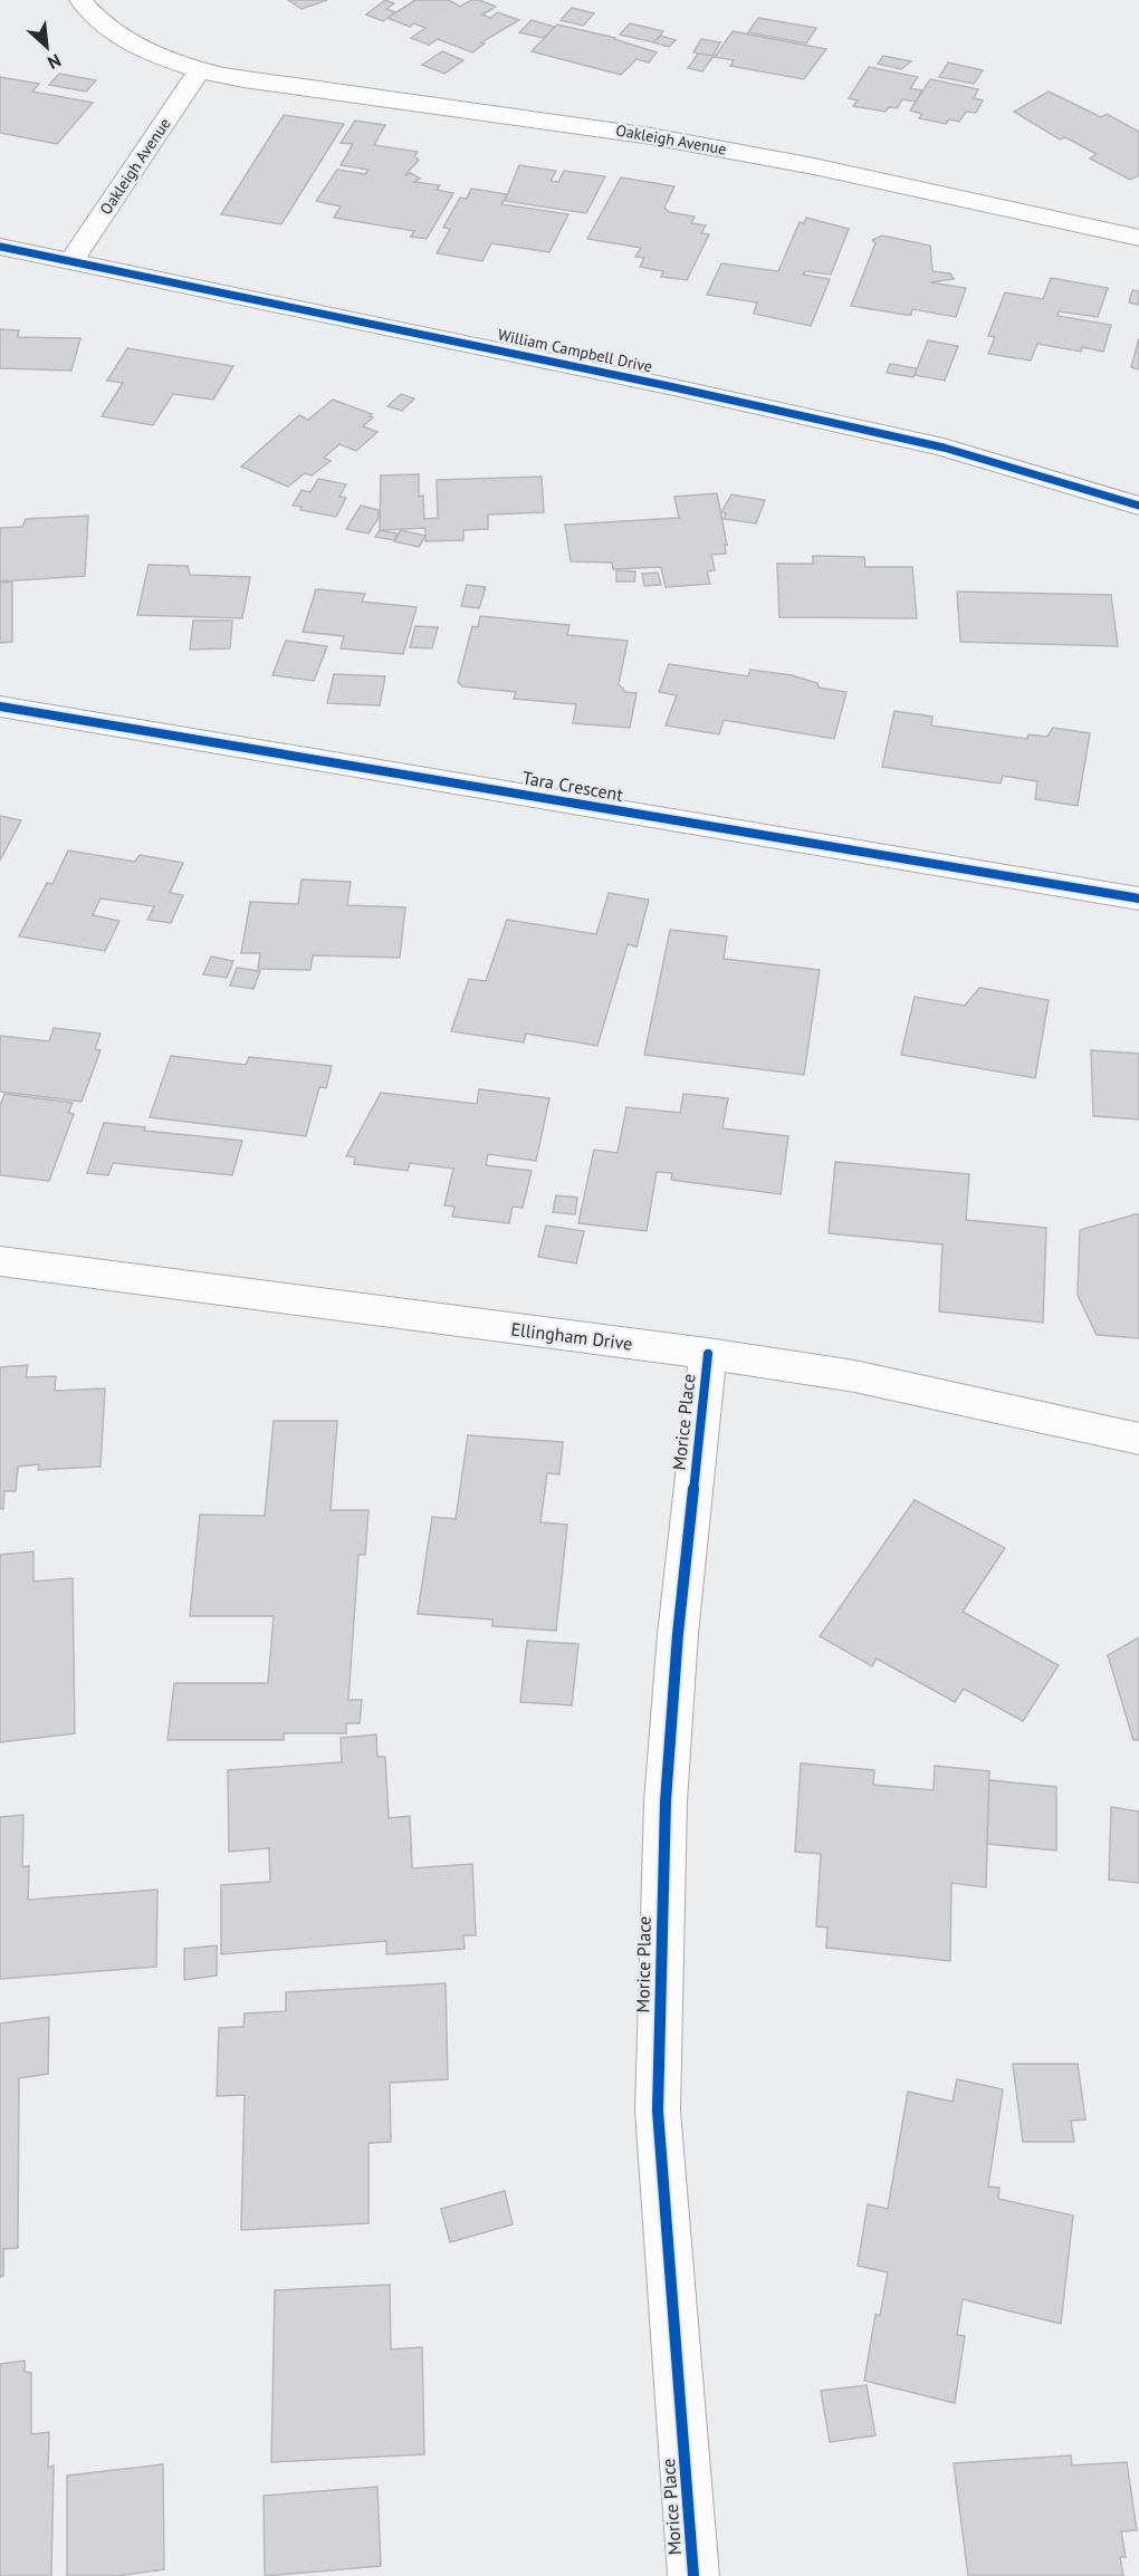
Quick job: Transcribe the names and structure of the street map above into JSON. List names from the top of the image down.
{
  "streets": {
    "street": [
      "Oakleigh Avenue",
      "William Campbell Drive",
      "Tara Crescent",
      "Ellingham Drive",
      "Morice Place"
    ]
  },
  "crossings": [
    ["Oakleigh Avenue", "William Campbell Drive"],
    ["Ellingham Drive", "Morice Place"]
  ],
  "north": "bottom right"
}
